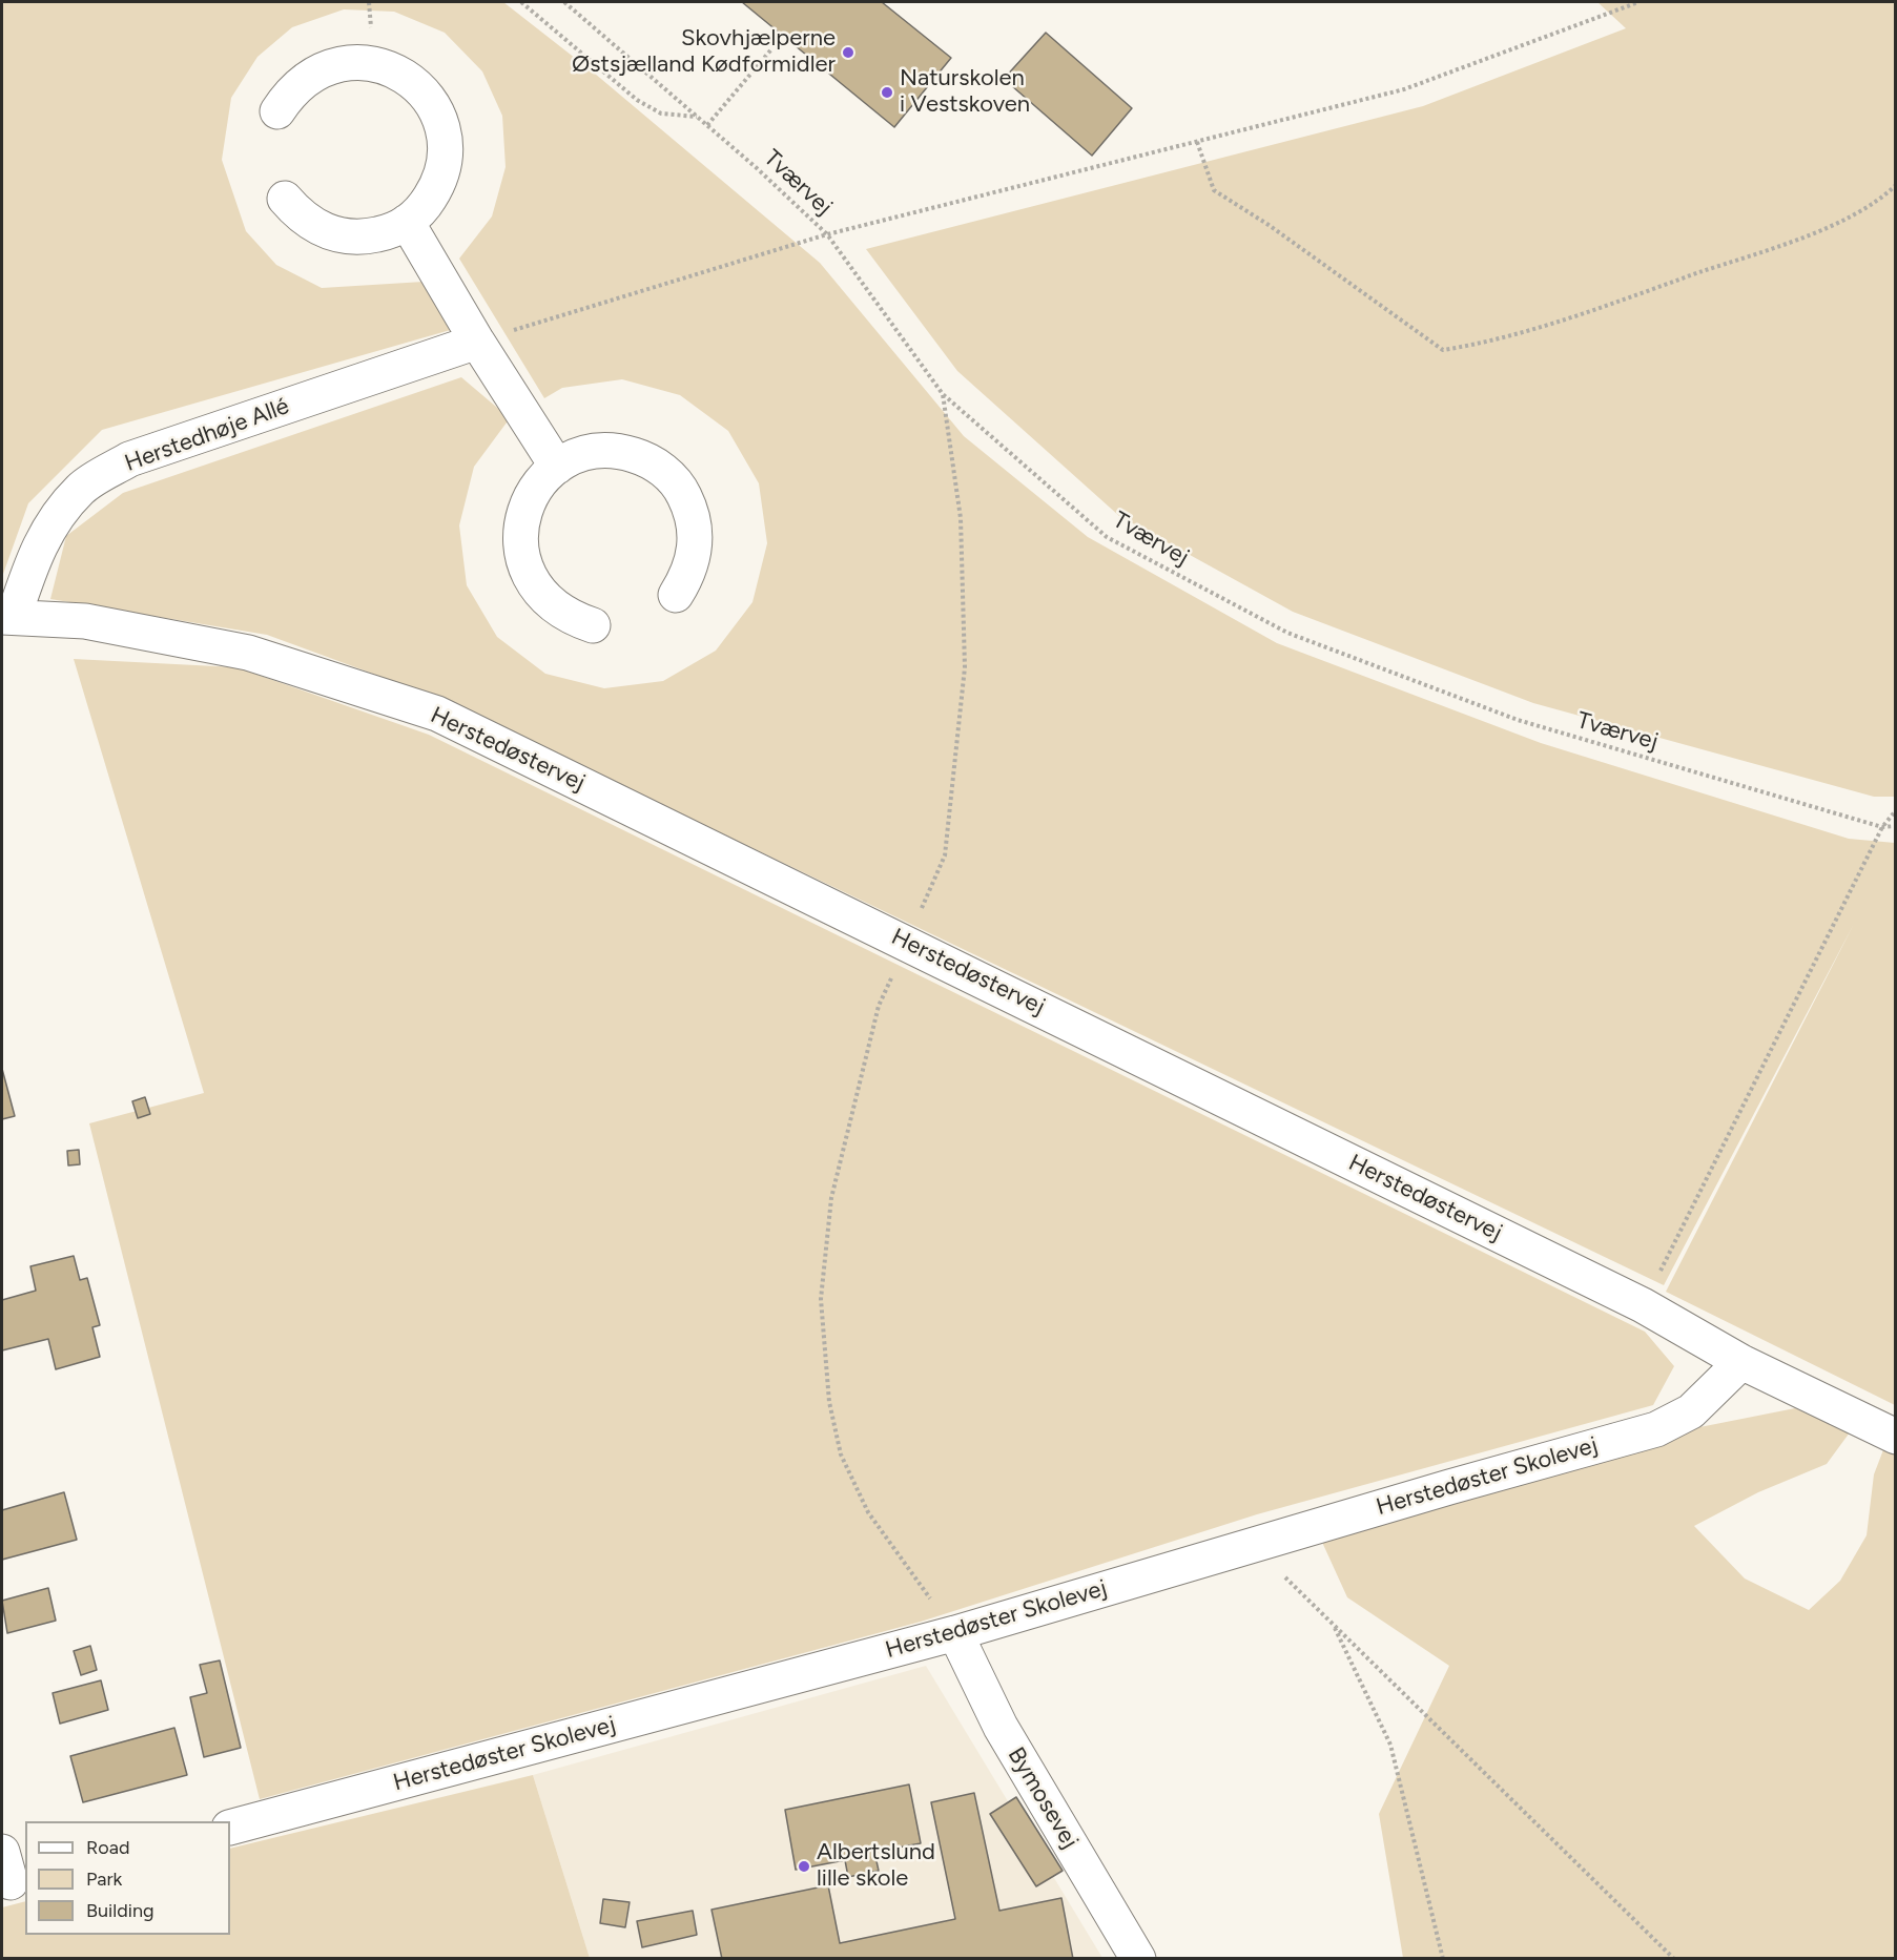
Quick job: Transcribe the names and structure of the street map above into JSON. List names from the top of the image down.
{
  "streets": {
    "street": [
      "Herstedhøje Allé",
      "Herstedøstervej",
      "Herstedøster Skolevej",
      "Bymosevej"
    ],
    "path": ["Tværvej"]
  },
  "crossings": [
    ["Herstedhøje Allé", "Herstedøstervej"],
    ["Herstedøstervej", "Herstedøster Skolevej"],
    ["Herstedøster Skolevej", "Bymosevej"]
  ],
  "places": ["Skovhjælperne Østsjælland Kødformidler", "Naturskolen i Vestskoven", "Albertslund lille skole"],
  "legend": ["Road", "Park", "Building"]
}
